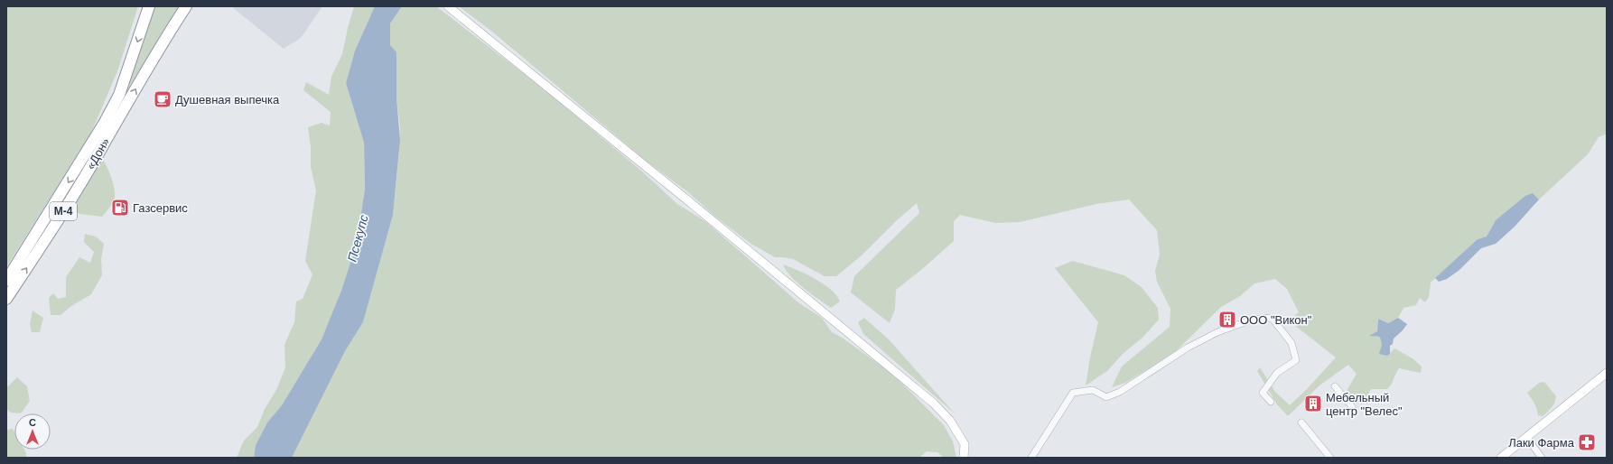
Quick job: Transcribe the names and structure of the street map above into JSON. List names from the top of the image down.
{
  "streets": {
    "highway": ["«Дон»", "М-4"]
  },
  "water": ["Псекупс"],
  "places": {
    "cafe": ["Душевная выпечка"],
    "fuel station": ["Газсервис"],
    "building": ["ООО \"Викон\"", "Мебельный центр \"Велес\""],
    "pharmacy": ["Лаки Фарма"]
  },
  "north": "top"
}
